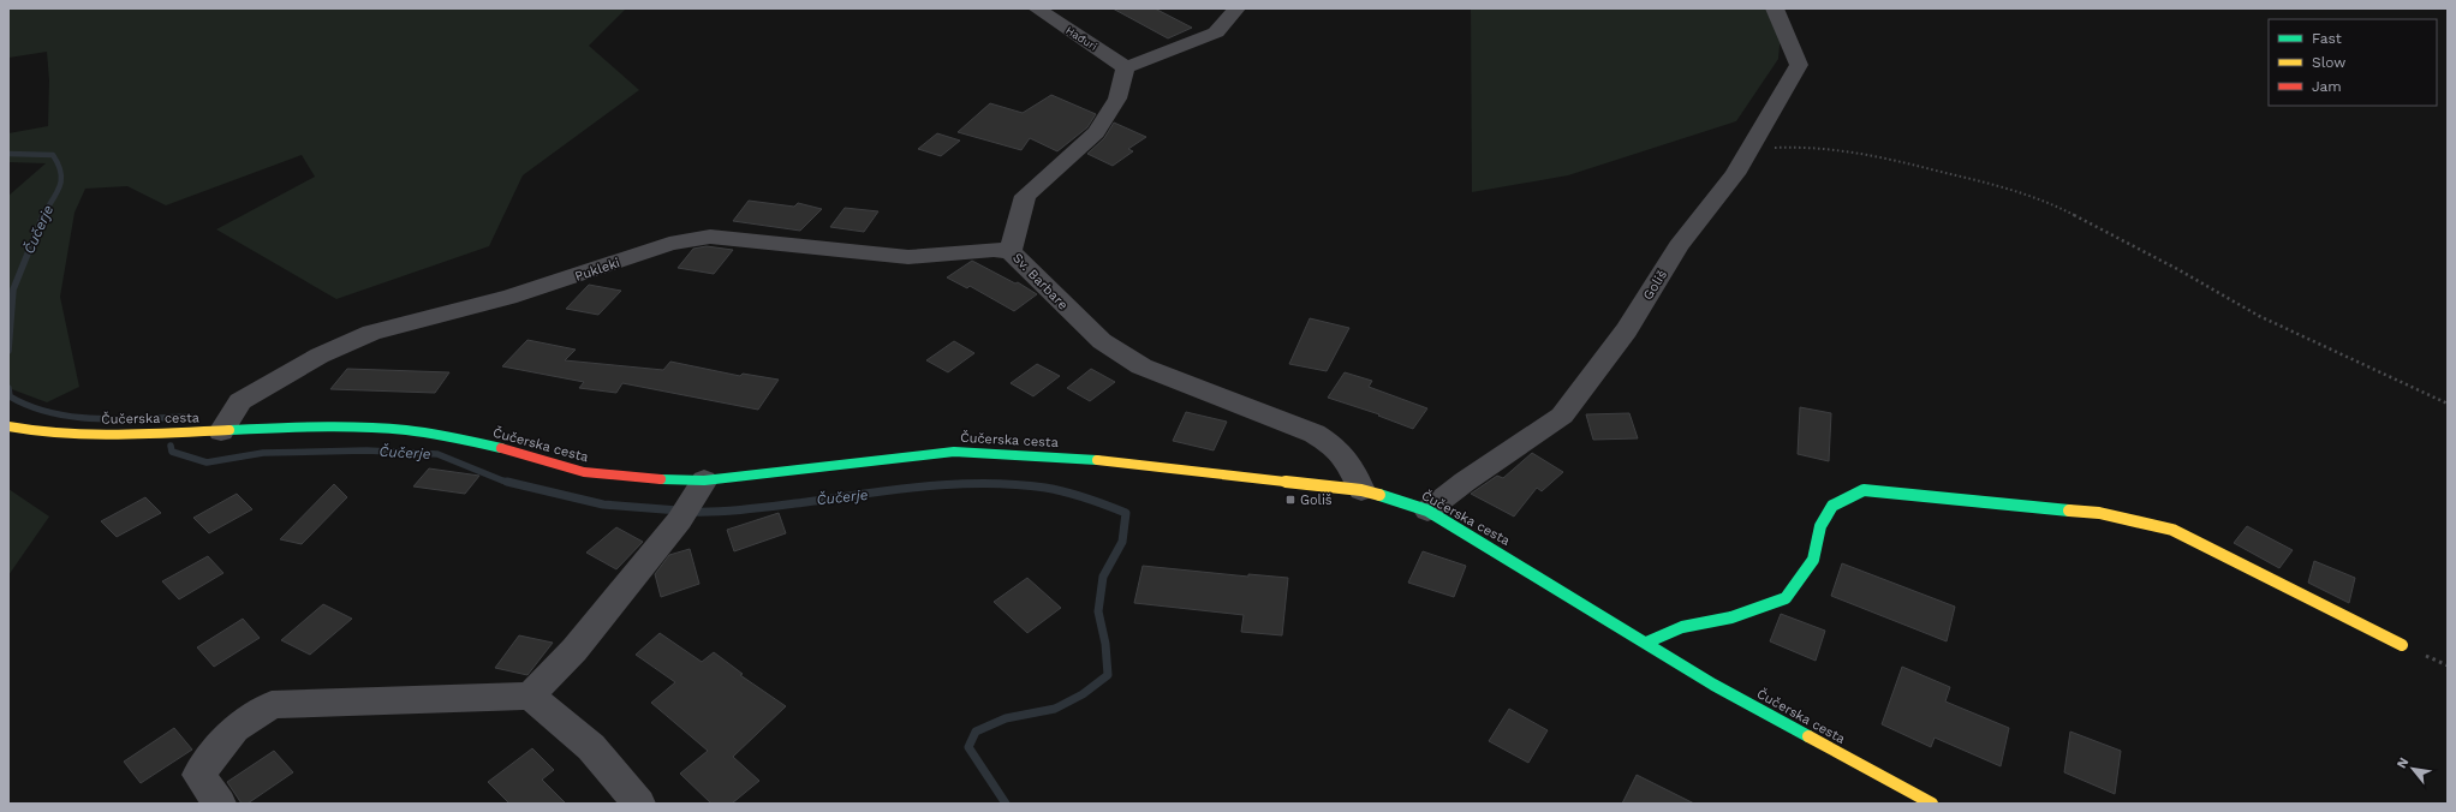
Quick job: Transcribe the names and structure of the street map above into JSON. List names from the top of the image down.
{
  "streets": {
    "street": [
      "Hađuri",
      "Pukleki",
      "Sv. Barbare",
      "Goliš",
      "Čučerska cesta"
    ]
  },
  "crossings": [
    ["Hađuri", "Sv. Barbare"],
    ["Pukleki", "Sv. Barbare"],
    ["Pukleki", "Čučerska cesta"],
    ["Sv. Barbare", "Čučerska cesta"],
    ["Goliš", "Čučerska cesta"]
  ],
  "water": ["Čučerje"],
  "places": {
    "transit": ["Goliš"]
  },
  "legend": ["Fast", "Slow", "Jam"],
  "north": "top left"
}
